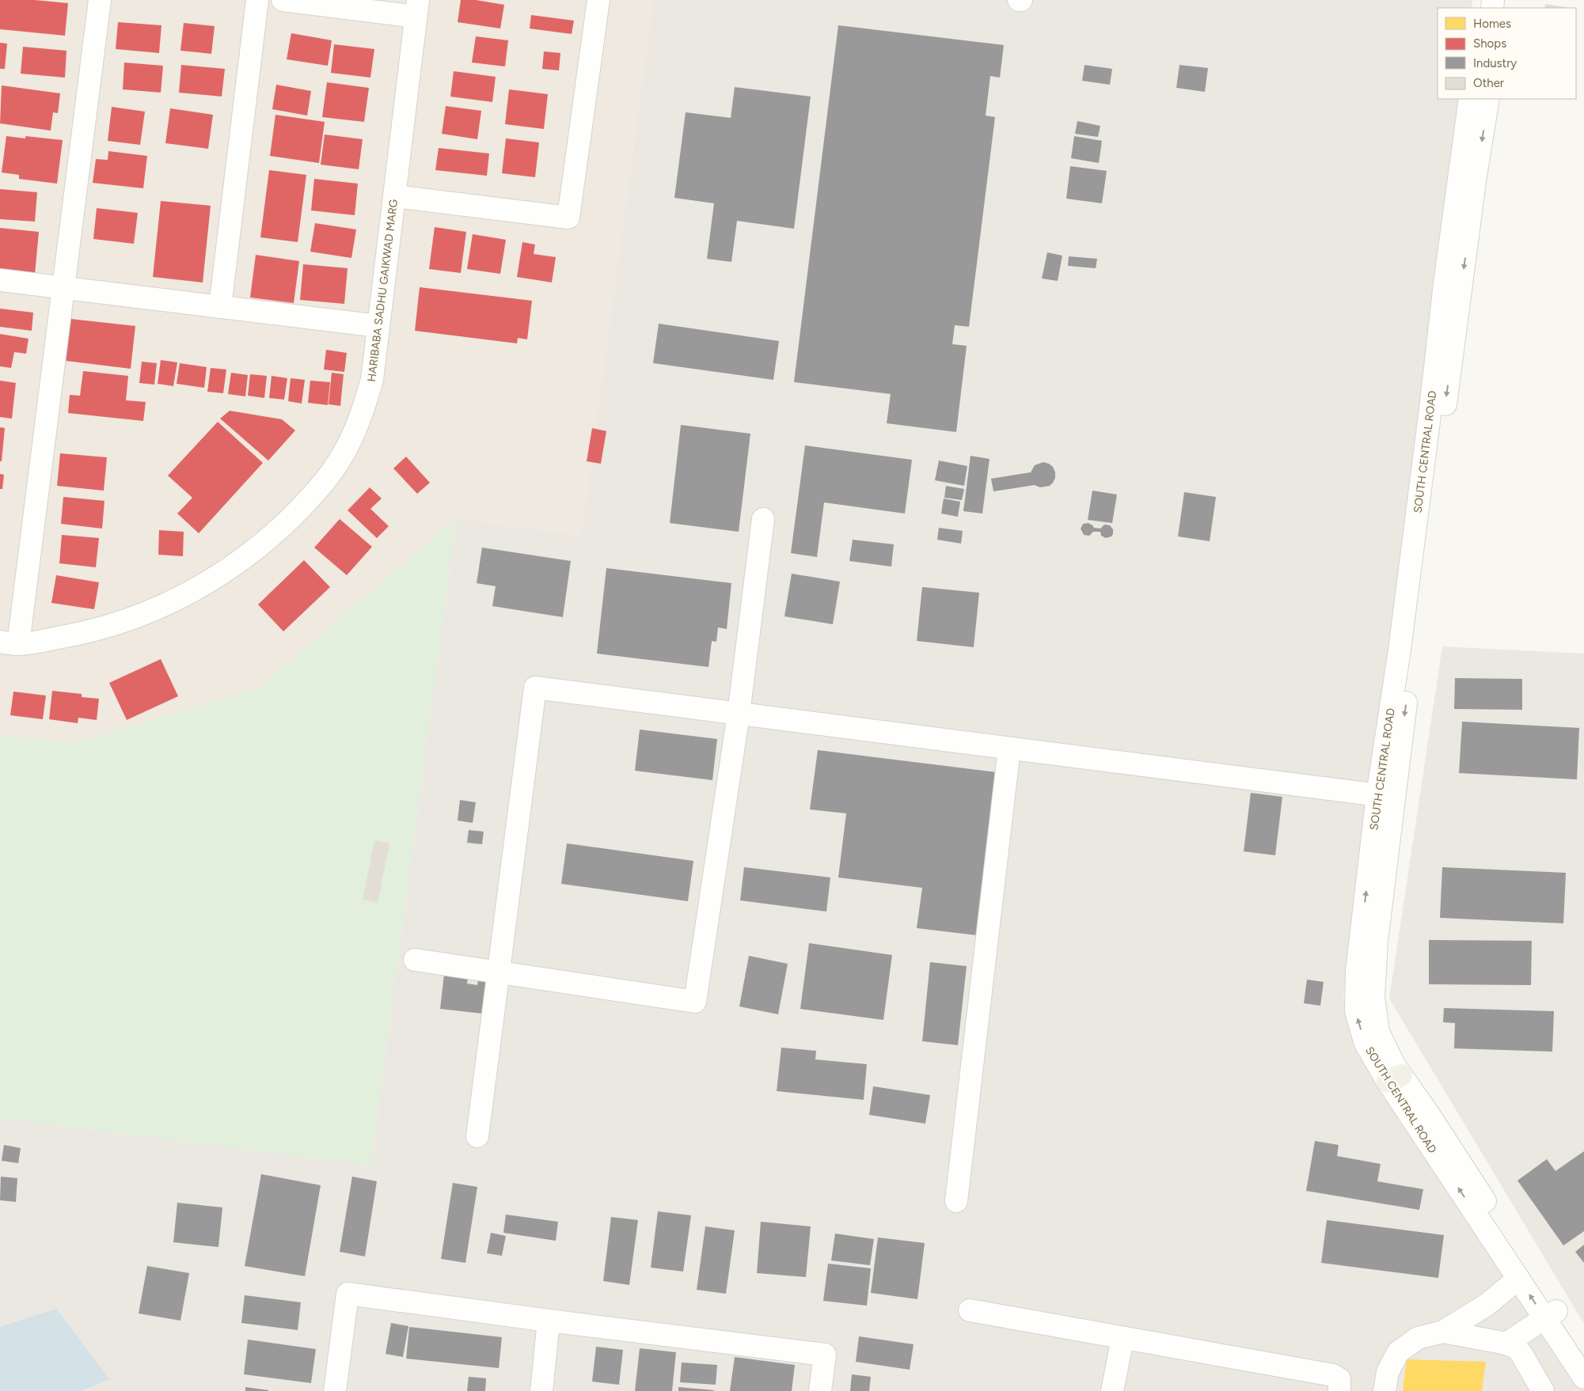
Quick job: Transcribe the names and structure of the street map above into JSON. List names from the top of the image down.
{
  "streets": {
    "street": ["HARIBABA SADHU GAIKWAD MARG", "SOUTH CENTRAL ROAD"]
  },
  "legend": [
    "Homes",
    "Shops",
    "Industry",
    "Other"
  ]
}
